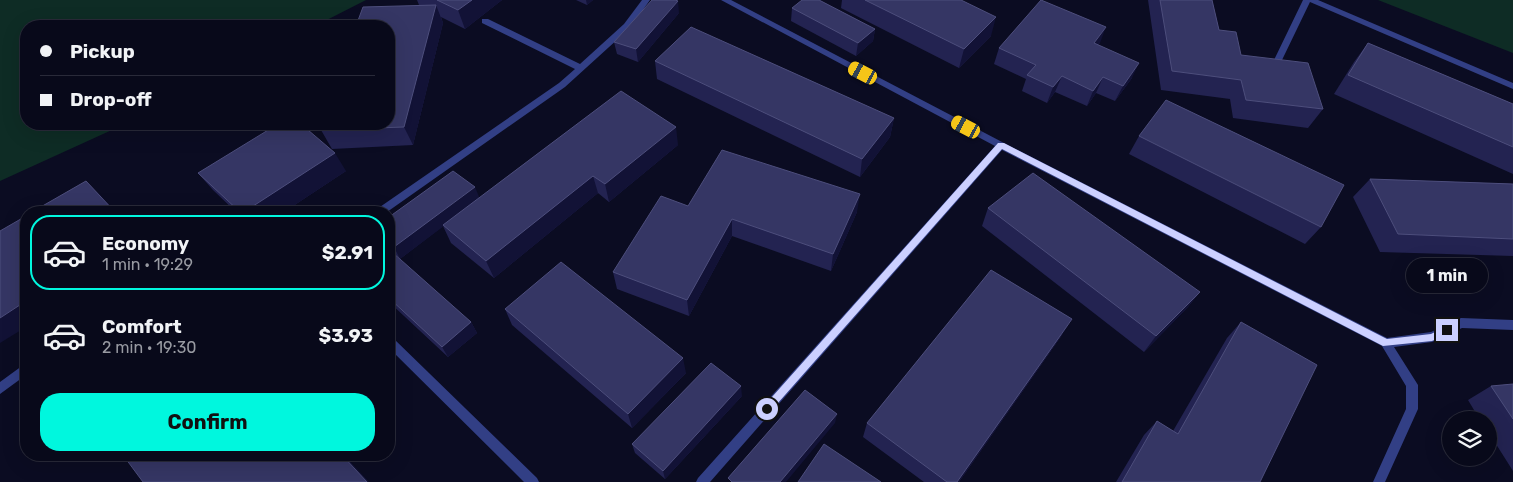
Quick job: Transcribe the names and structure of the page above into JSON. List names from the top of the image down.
{
  "page": {
    "banner": ["Pickup", "Drop-off"],
    "list": [
      {
        "name": "Economy",
        "note": "1 min · 19:29",
        "value": "$2.91"
      },
      {
        "name": "Comfort",
        "note": "2 min · 19:30",
        "value": "$3.93"
      }
    ],
    "bubble": "1 min",
    "buttons": "Confirm"
  }
}
